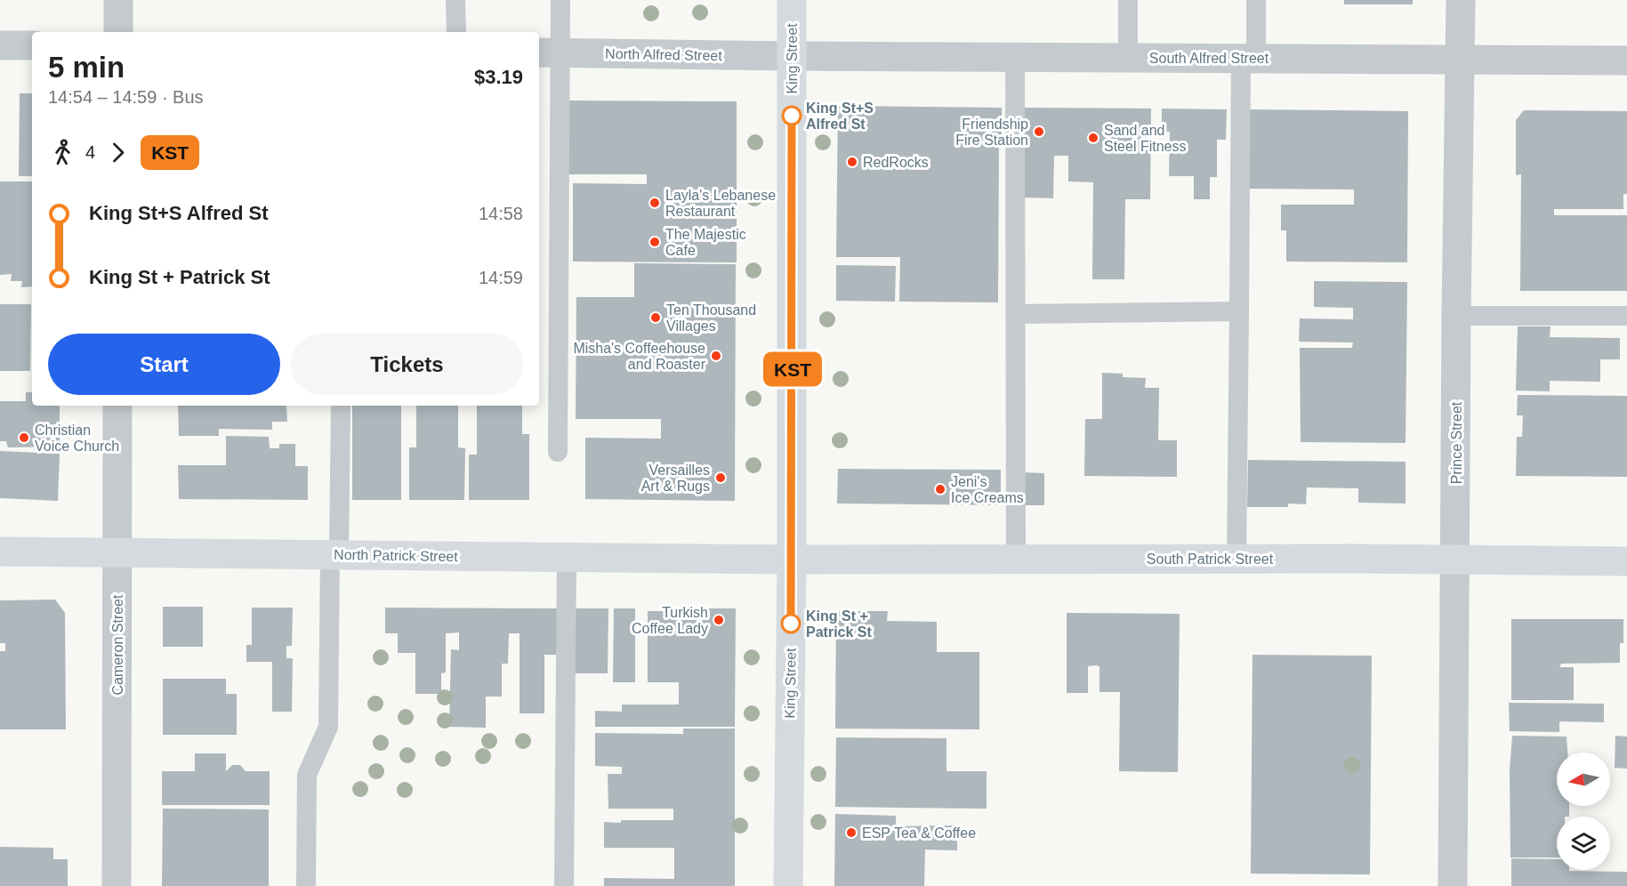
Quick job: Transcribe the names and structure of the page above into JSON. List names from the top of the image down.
{
  "streets": {
    "main road": ["King Street", "North Patrick Street", "South Patrick Street"],
    "street": [
      "North Alfred Street",
      "South Alfred Street",
      "Prince Street",
      "Cameron Street"
    ]
  },
  "crossings": [
    ["North Alfred Street", "South Alfred Street"],
    ["North Alfred Street", "King Street"],
    ["South Alfred Street", "King Street"],
    ["South Alfred Street", "Prince Street"],
    ["King Street", "North Patrick Street"],
    ["King Street", "South Patrick Street"],
    ["Prince Street", "South Patrick Street"],
    ["North Patrick Street", "South Patrick Street"],
    ["North Patrick Street", "Cameron Street"]
  ],
  "places": [
    "King St+S Alfred St",
    "Friendship Fire Station",
    "Sand and Steel Fitness",
    "RedRocks",
    "Layla's Lebanese Restaurant",
    "The Majestic Cafe",
    "Ten Thousand Villages",
    "Misha's Coffeehouse and Roaster",
    "Christian Voice Church",
    "Versailles Art & Rugs",
    "Jeni's Ice Creams",
    "Turkish Coffee Lady",
    "King St + Patrick St",
    "ESP Tea & Coffee"
  ],
  "lines": ["bus line KST"],
  "north": "left",
  "page": {
    "on_map": "KST",
    "heading": ["5 min", "14:54 – 14:59 · Bus", "$3.19"],
    "legs": ["4", "KST"],
    "list": [
      {
        "name": "King St+S Alfred St",
        "value": "14:58"
      },
      {
        "name": "King St + Patrick St",
        "value": "14:59"
      }
    ],
    "buttons": ["Start", "Tickets"]
  }
}
